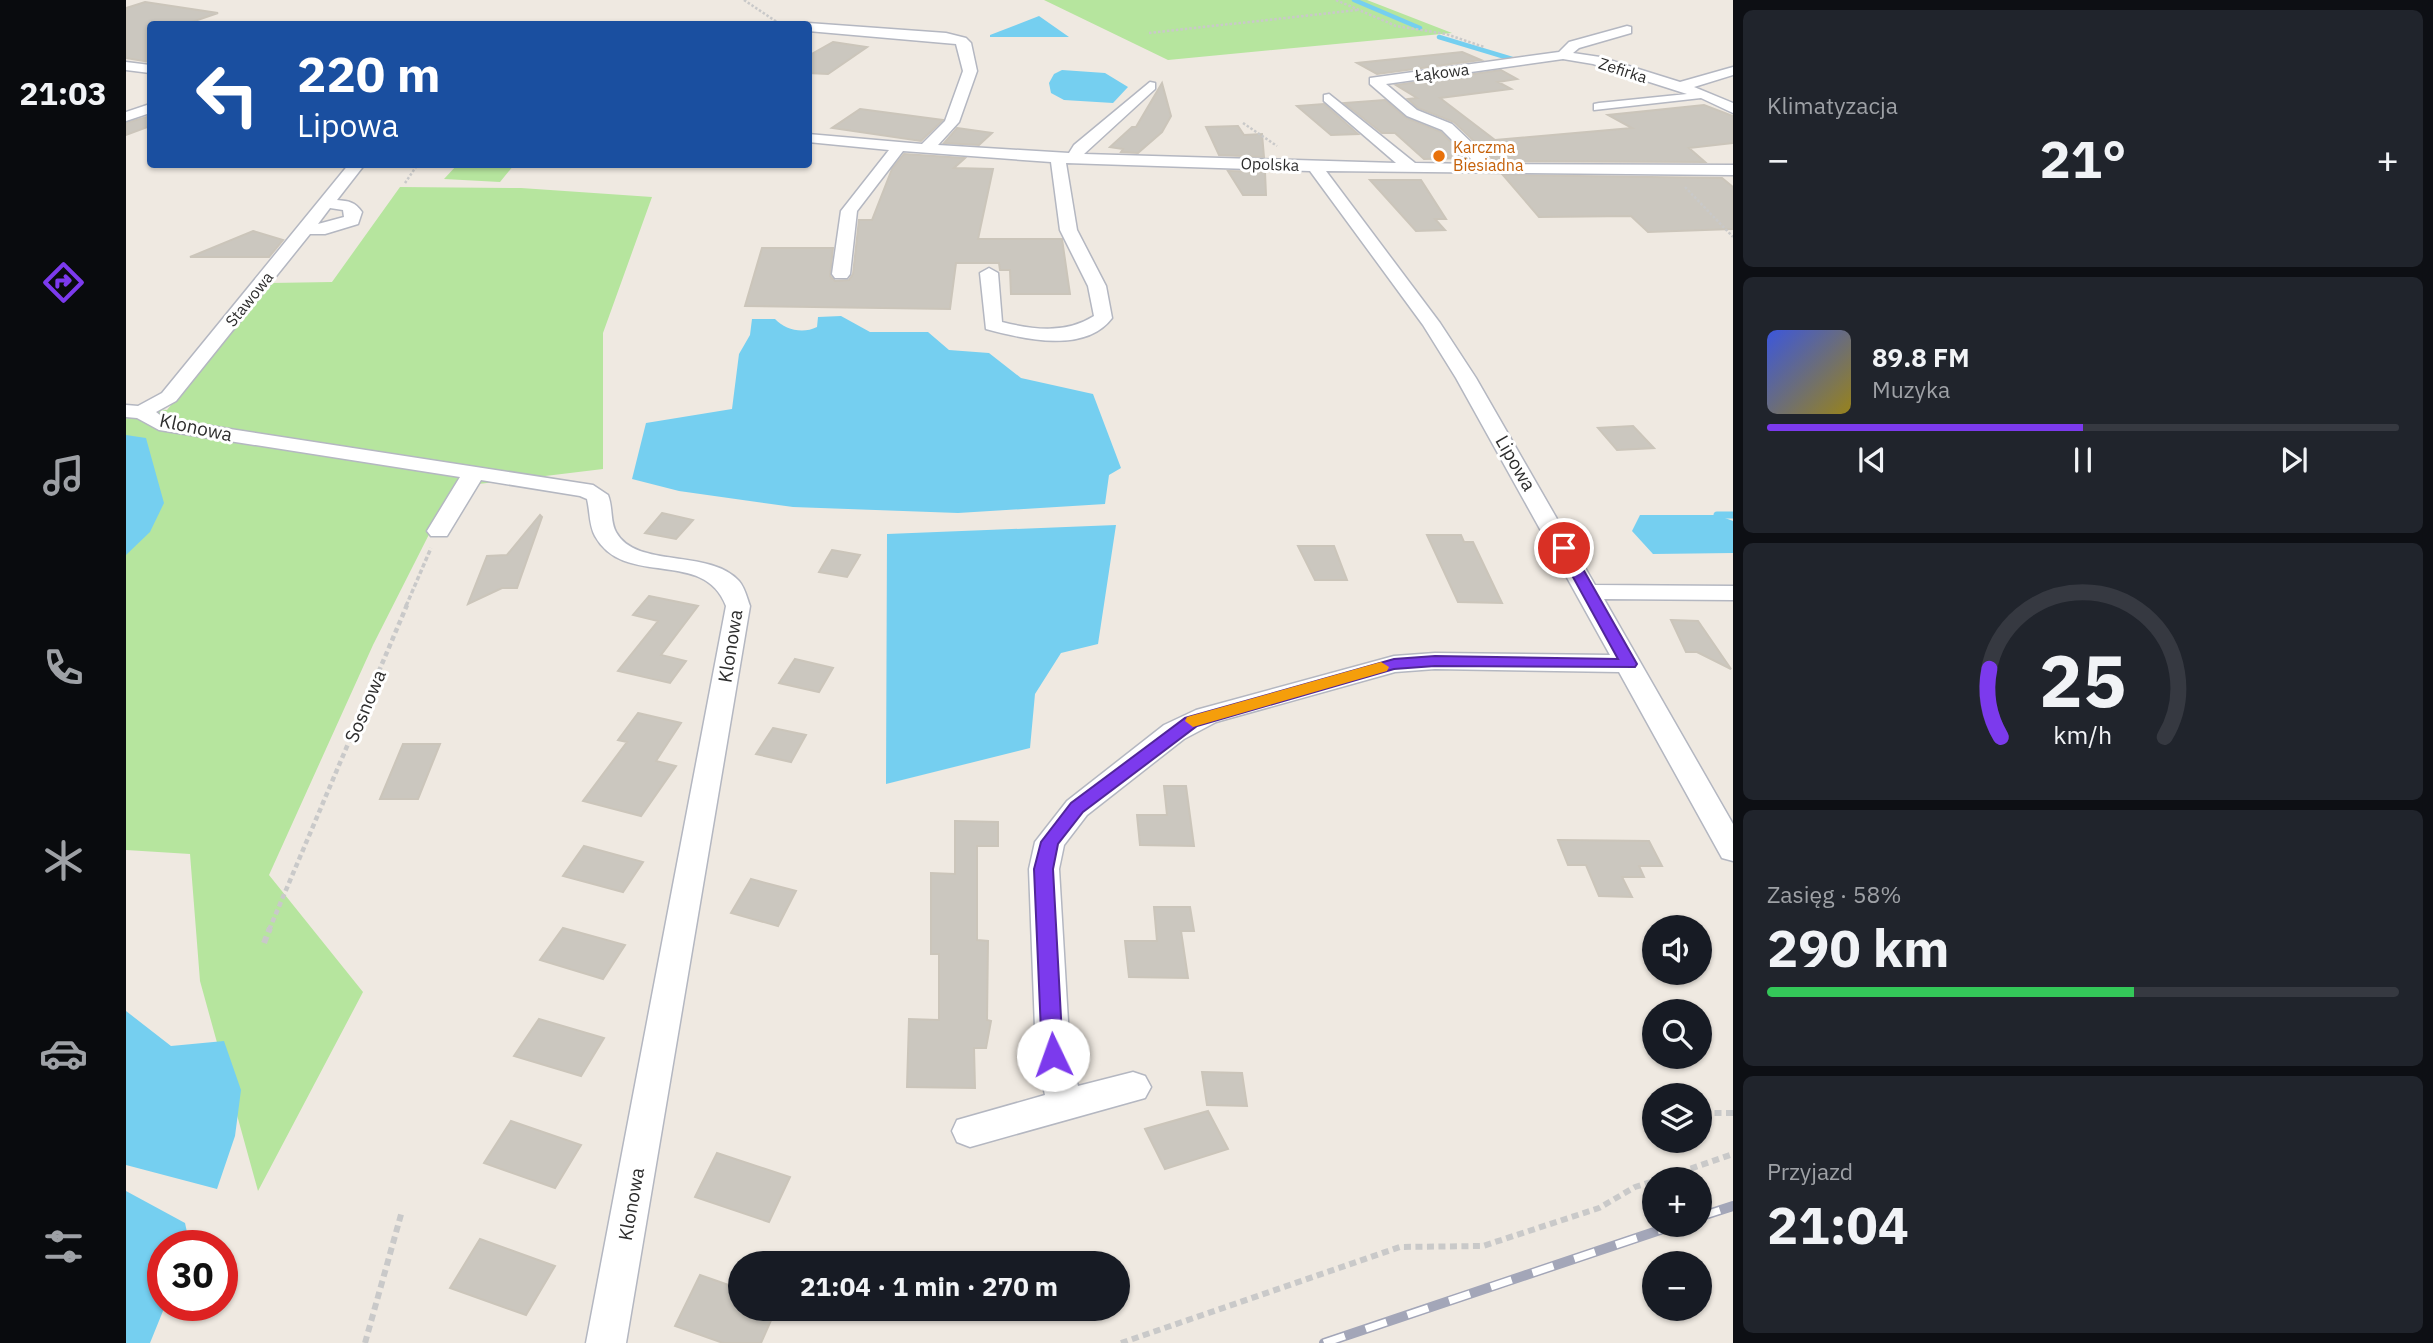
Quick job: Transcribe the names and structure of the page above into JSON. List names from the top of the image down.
{
  "streets": {
    "street": [
      "Zefirka",
      "Łąkowa",
      "Opolska",
      "Stawowa",
      "Klonowa",
      "Lipowa"
    ],
    "path": ["Sosnowa"]
  },
  "crossings": [
    ["Zefirka", "Łąkowa"],
    ["Łąkowa", "Opolska"],
    ["Opolska", "Lipowa"],
    ["Stawowa", "Klonowa"]
  ],
  "places": ["Karczma Biesiadna"],
  "page": {
    "tabs": "21:03",
    "tile": [
      "Klimatyzacja",
      ["Zasięg · 58%", "290 km"],
      ["Przyjazd", "21:04"]
    ],
    "turn": ["220 m", "Lipowa"],
    "heat": ["−", "21°", "+"],
    "song": ["89.8 FM", "Muzyka"],
    "map_buttons": ["+", "−"],
    "limit": "30",
    "trip": "21:04 · 1 min · 270 m",
    "gauge": ["25", "km/h"]
  }
}
